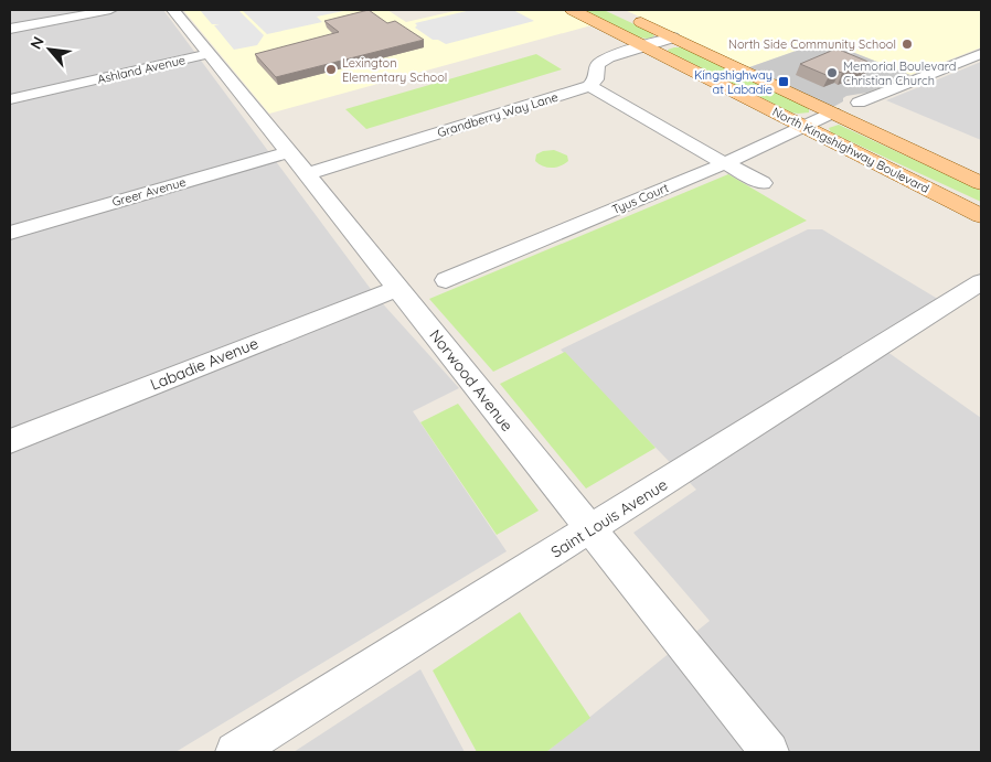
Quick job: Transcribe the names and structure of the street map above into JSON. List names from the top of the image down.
{
  "streets": {
    "main road": ["North Kingshighway Boulevard"],
    "street": [
      "Ashland Avenue",
      "Grandberry Way Lane",
      "Greer Avenue",
      "Tyus Court",
      "Labadie Avenue",
      "Norwood Avenue",
      "Saint Louis Avenue"
    ]
  },
  "crossings": [
    ["Ashland Avenue", "Norwood Avenue"],
    ["Grandberry Way Lane", "Norwood Avenue"],
    ["North Kingshighway Boulevard", "Tyus Court"],
    ["Greer Avenue", "Norwood Avenue"],
    ["Labadie Avenue", "Norwood Avenue"],
    ["Norwood Avenue", "Saint Louis Avenue"]
  ],
  "places": {
    "other": ["North Side Community School", "Lexington Elementary School", "Memorial Boulevard Christian Church"],
    "transit": ["Kingshighway at Labadie"]
  },
  "north": "top left"
}
